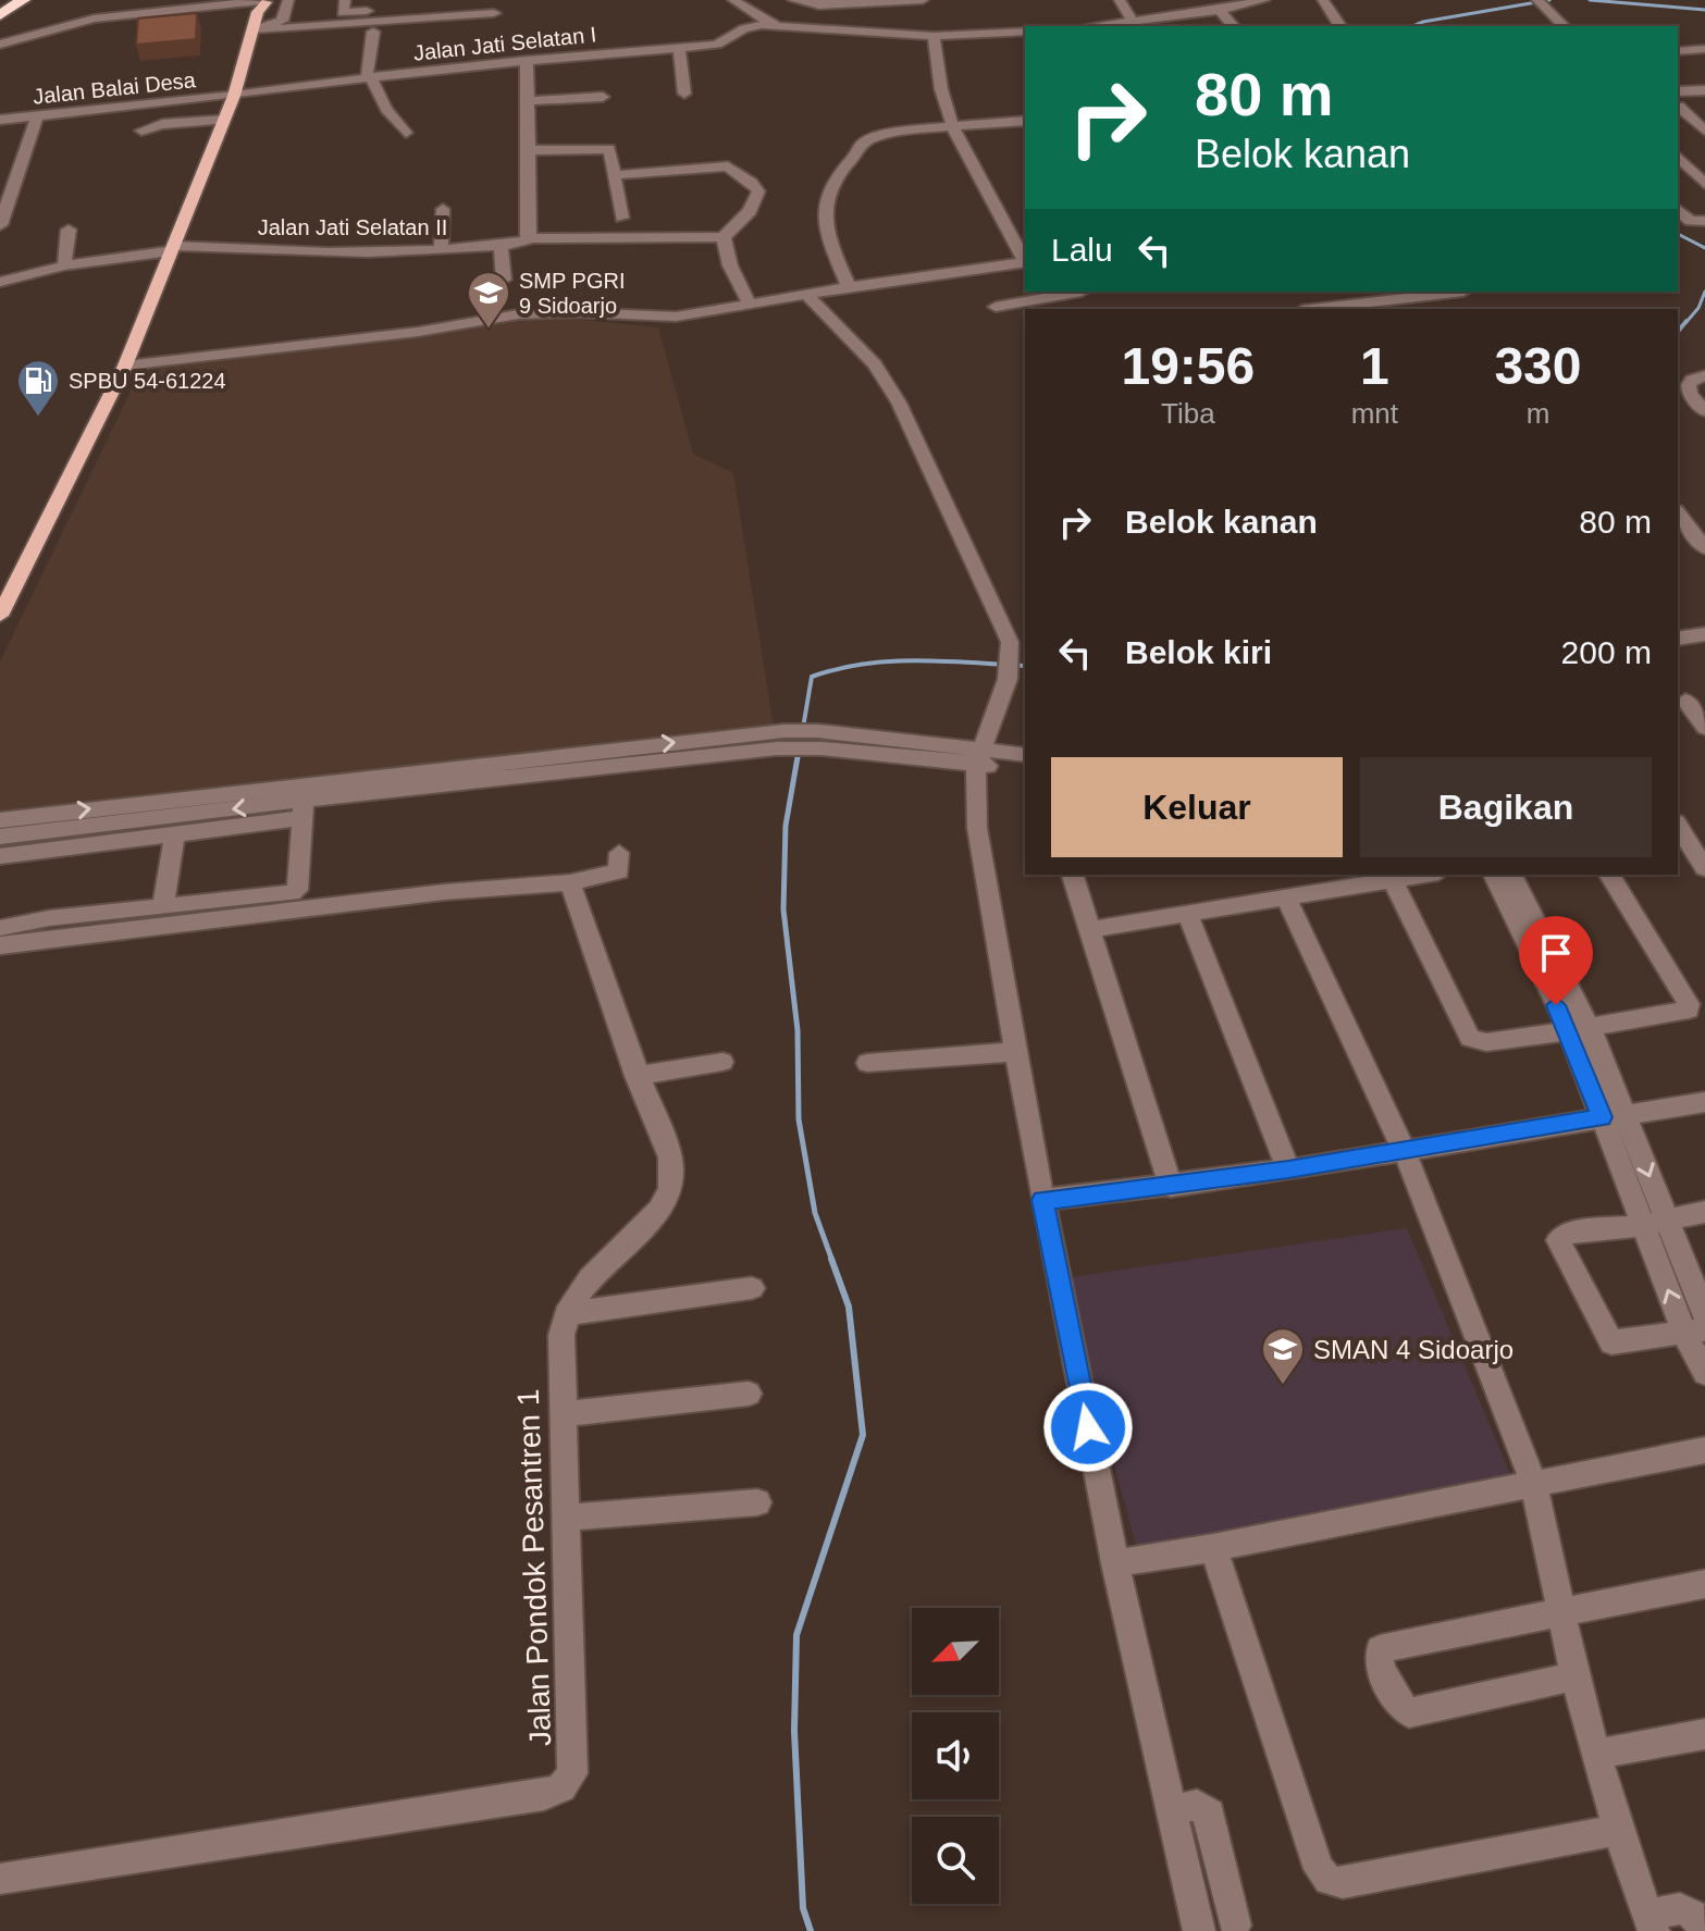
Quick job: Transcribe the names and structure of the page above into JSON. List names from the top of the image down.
{
  "streets": {
    "street": [
      "Jalan Jati Selatan I",
      "Jalan Balai Desa",
      "Jalan Jati Selatan II",
      "Jalan Pondok Pesantren 1"
    ]
  },
  "crossings": [
    ["Jalan Jati Selatan I", "Jalan Balai Desa"]
  ],
  "places": {
    "school or university": ["SMP PGRI 9 Sidoarjo", "SMAN 4 Sidoarjo"],
    "fuel station": ["SPBU 54-61224"]
  },
  "north": "bottom left",
  "page": {
    "turn": ["80 m", "Belok kanan"],
    "then": "Lalu",
    "eta": [
      "19:56",
      "Tiba",
      "1",
      "mnt",
      "330",
      "m"
    ],
    "list": [
      {
        "name": "Belok kanan",
        "value": "80 m"
      },
      {
        "name": "Belok kiri",
        "value": "200 m"
      }
    ],
    "buttons": ["Keluar", "Bagikan"]
  }
}
